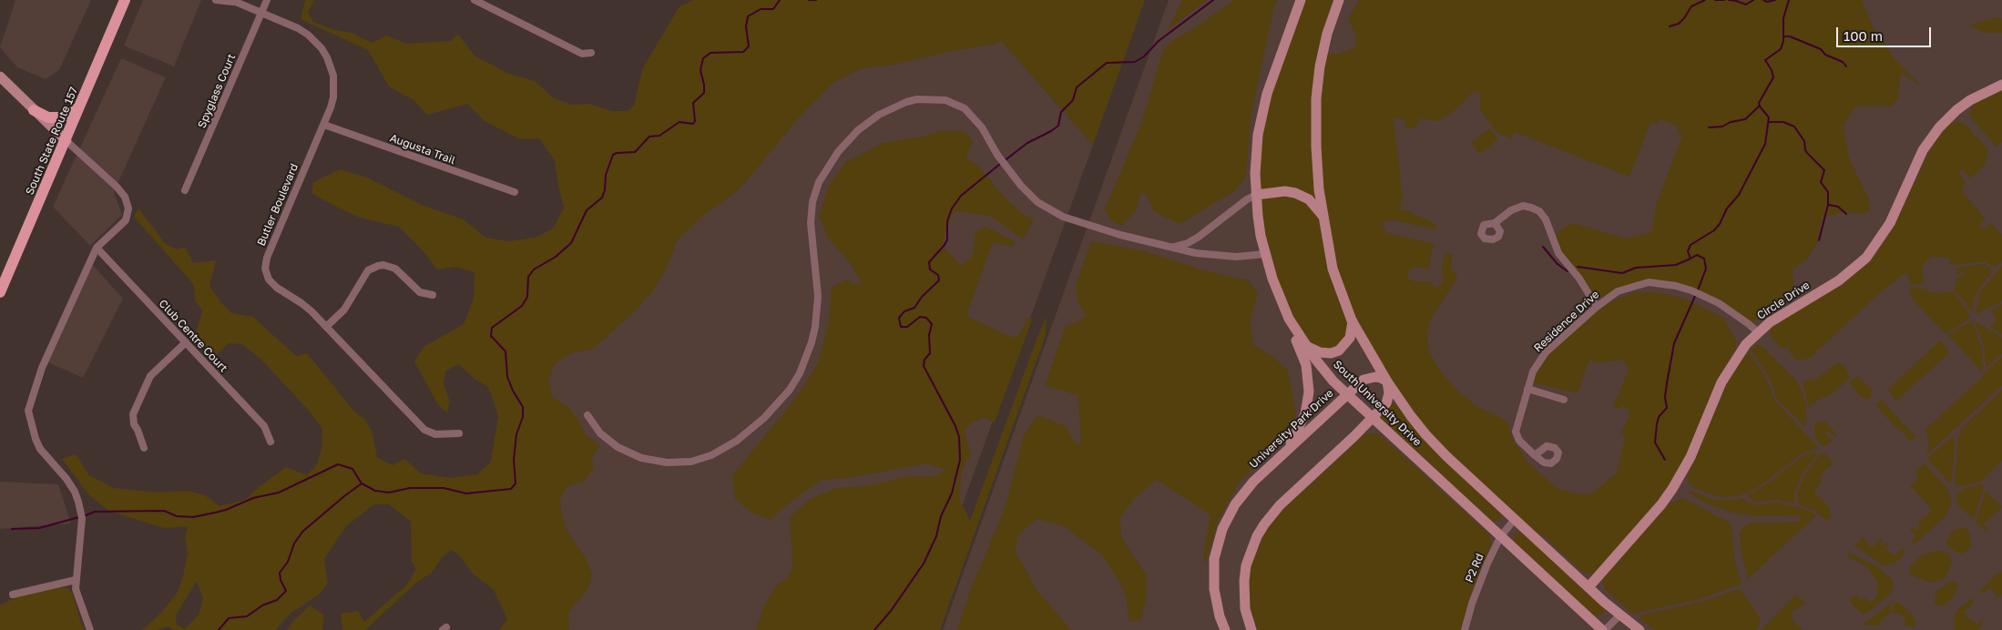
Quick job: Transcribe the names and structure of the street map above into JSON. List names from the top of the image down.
{
  "streets": {
    "main road": [
      "South State Route 157",
      "Circle Drive",
      "South University Drive",
      "University Park Drive"
    ],
    "street": [
      "Spyglass Court",
      "Augusta Trail",
      "Butler Boulevard",
      "Residence Drive",
      "Club Centre Court",
      "P2 Rd"
    ]
  },
  "crossings": [
    ["Spyglass Court", "Butler Boulevard"],
    ["Augusta Trail", "Butler Boulevard"],
    ["Circle Drive", "Residence Drive"],
    ["Circle Drive", "South University Drive"],
    ["South University Drive", "University Park Drive"],
    ["South University Drive", "P2 Rd"]
  ],
  "scale_bar": "100 m"
}
